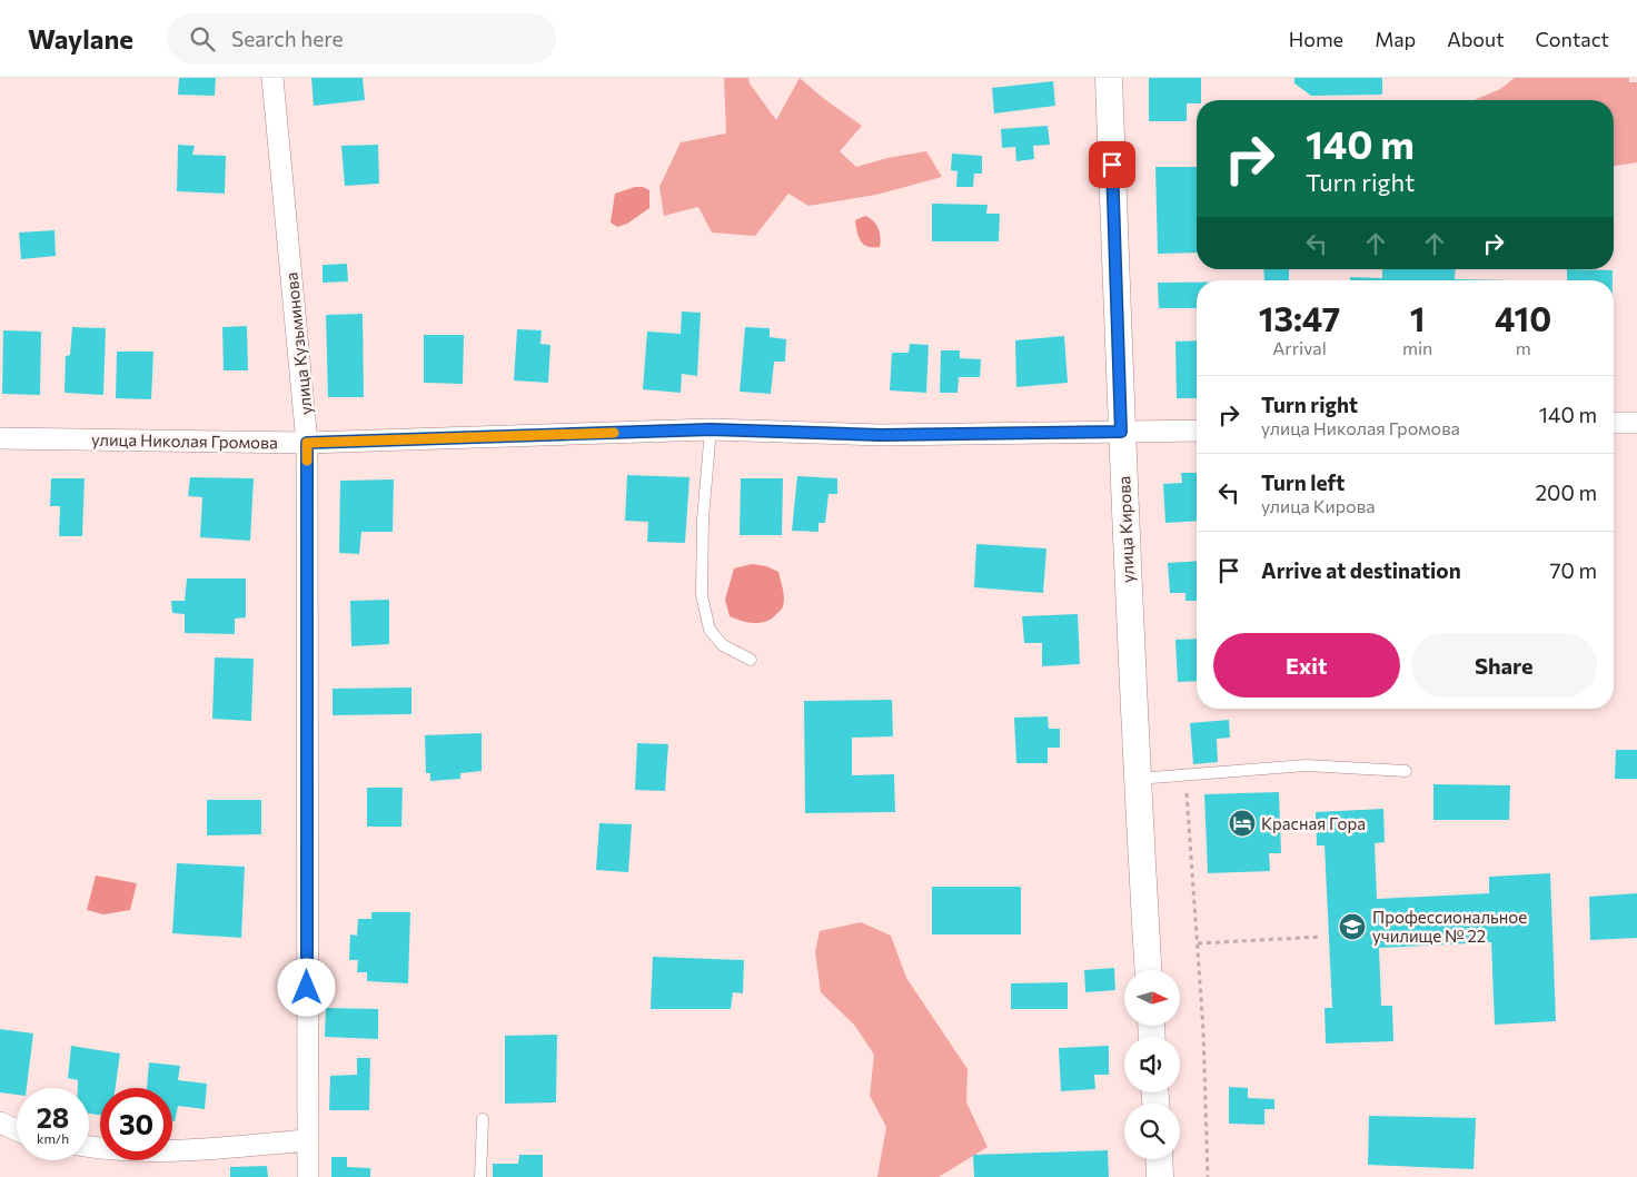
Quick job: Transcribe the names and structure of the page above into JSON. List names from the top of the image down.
{
  "streets": {
    "street": ["улица Кузьминова", "улица Николая Громова", "улица Кирова"]
  },
  "crossings": [
    ["улица Кузьминова", "улица Николая Громова"],
    ["улица Николая Громова", "улица Кирова"]
  ],
  "places": {
    "hotel": ["Красная Гора"],
    "school or university": ["Профессиональное училище № 22"]
  },
  "north": "right",
  "page": {
    "header": "Waylane",
    "search": "Search here",
    "nav": [
      "Home",
      "Map",
      "About",
      "Contact"
    ],
    "turn": ["140 m", "Turn right"],
    "eta": [
      "13:47",
      "Arrival",
      "1",
      "min",
      "410",
      "m"
    ],
    "list": [
      {
        "name": "Turn right",
        "note": "улица Николая Громова",
        "value": "140 m"
      },
      {
        "name": "Turn left",
        "note": "улица Кирова",
        "value": "200 m"
      },
      {
        "name": "Arrive at destination",
        "value": "70 m"
      }
    ],
    "buttons": ["Exit", "Share"],
    "speed": "28 km/h",
    "limit": "30"
  }
}
